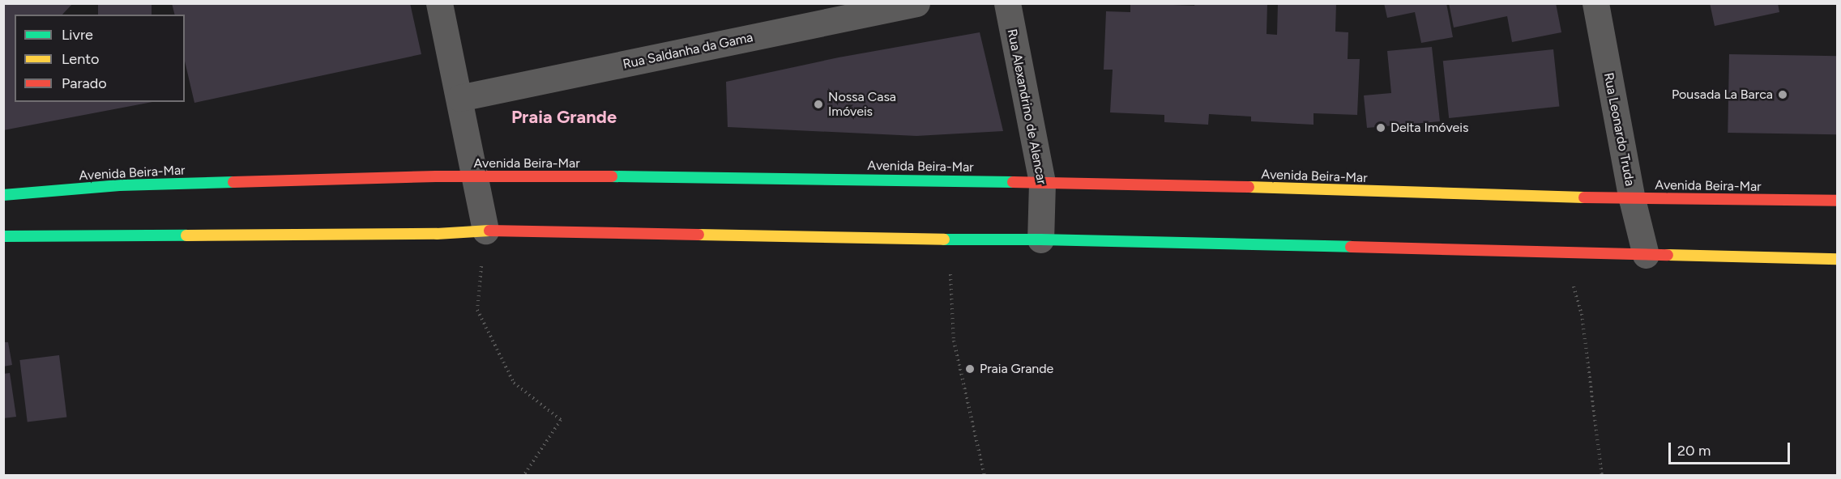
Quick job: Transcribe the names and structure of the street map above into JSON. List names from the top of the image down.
{
  "streets": {
    "street": [
      "Rua Saldanha da Gama",
      "Rua Alexandrino de Alencar",
      "Rua Leonardo Truda",
      "Avenida Beira-Mar"
    ]
  },
  "crossings": [
    ["Rua Alexandrino de Alencar", "Avenida Beira-Mar"],
    ["Rua Leonardo Truda", "Avenida Beira-Mar"]
  ],
  "districts": ["Praia Grande"],
  "places": [
    "Pousada La Barca",
    "Nossa Casa Imóveis",
    "Delta Imóveis",
    "Praia Grande"
  ],
  "legend": ["Livre", "Lento", "Parado"],
  "scale_bar": "20 m"
}
